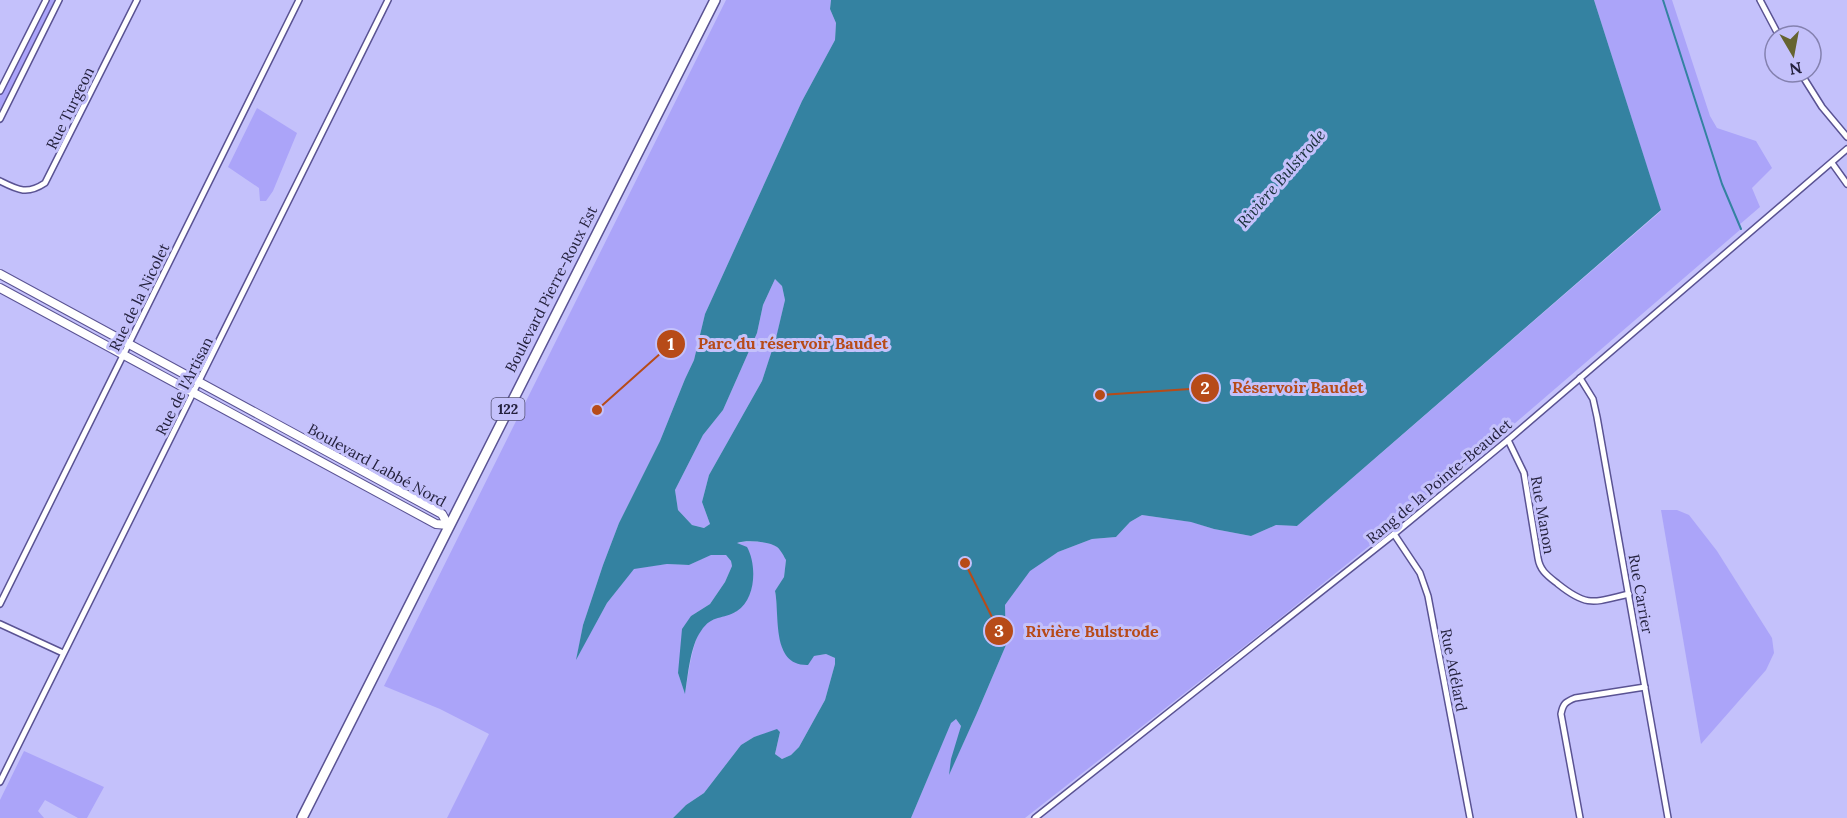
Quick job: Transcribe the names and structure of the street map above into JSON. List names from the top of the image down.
{
  "streets": {
    "main road": ["Boulevard Pierre-Roux Est", "122", "Boulevard Labbé Nord"],
    "street": [
      "Rue Turgeon",
      "Rue de la Nicolet",
      "Rue de l'Artisan",
      "Rang de la Pointe-Beaudet",
      "Rue Manon",
      "Rue Carrier",
      "Rue Adélard"
    ]
  },
  "crossings": [
    ["Boulevard Pierre-Roux Est", "Boulevard Labbé Nord"],
    ["Rue de la Nicolet", "Boulevard Labbé Nord"],
    ["Rue de l'Artisan", "Boulevard Labbé Nord"],
    ["Rang de la Pointe-Beaudet", "Rue Manon"],
    ["Rang de la Pointe-Beaudet", "Rue Carrier"],
    ["Rang de la Pointe-Beaudet", "Rue Adélard"],
    ["Rue Manon", "Rue Carrier"]
  ],
  "water": ["Rivière Bulstrode"],
  "places": ["Réservoir Baudet", "Parc du réservoir Baudet", "Rivière Bulstrode"],
  "north": "bottom"
}
